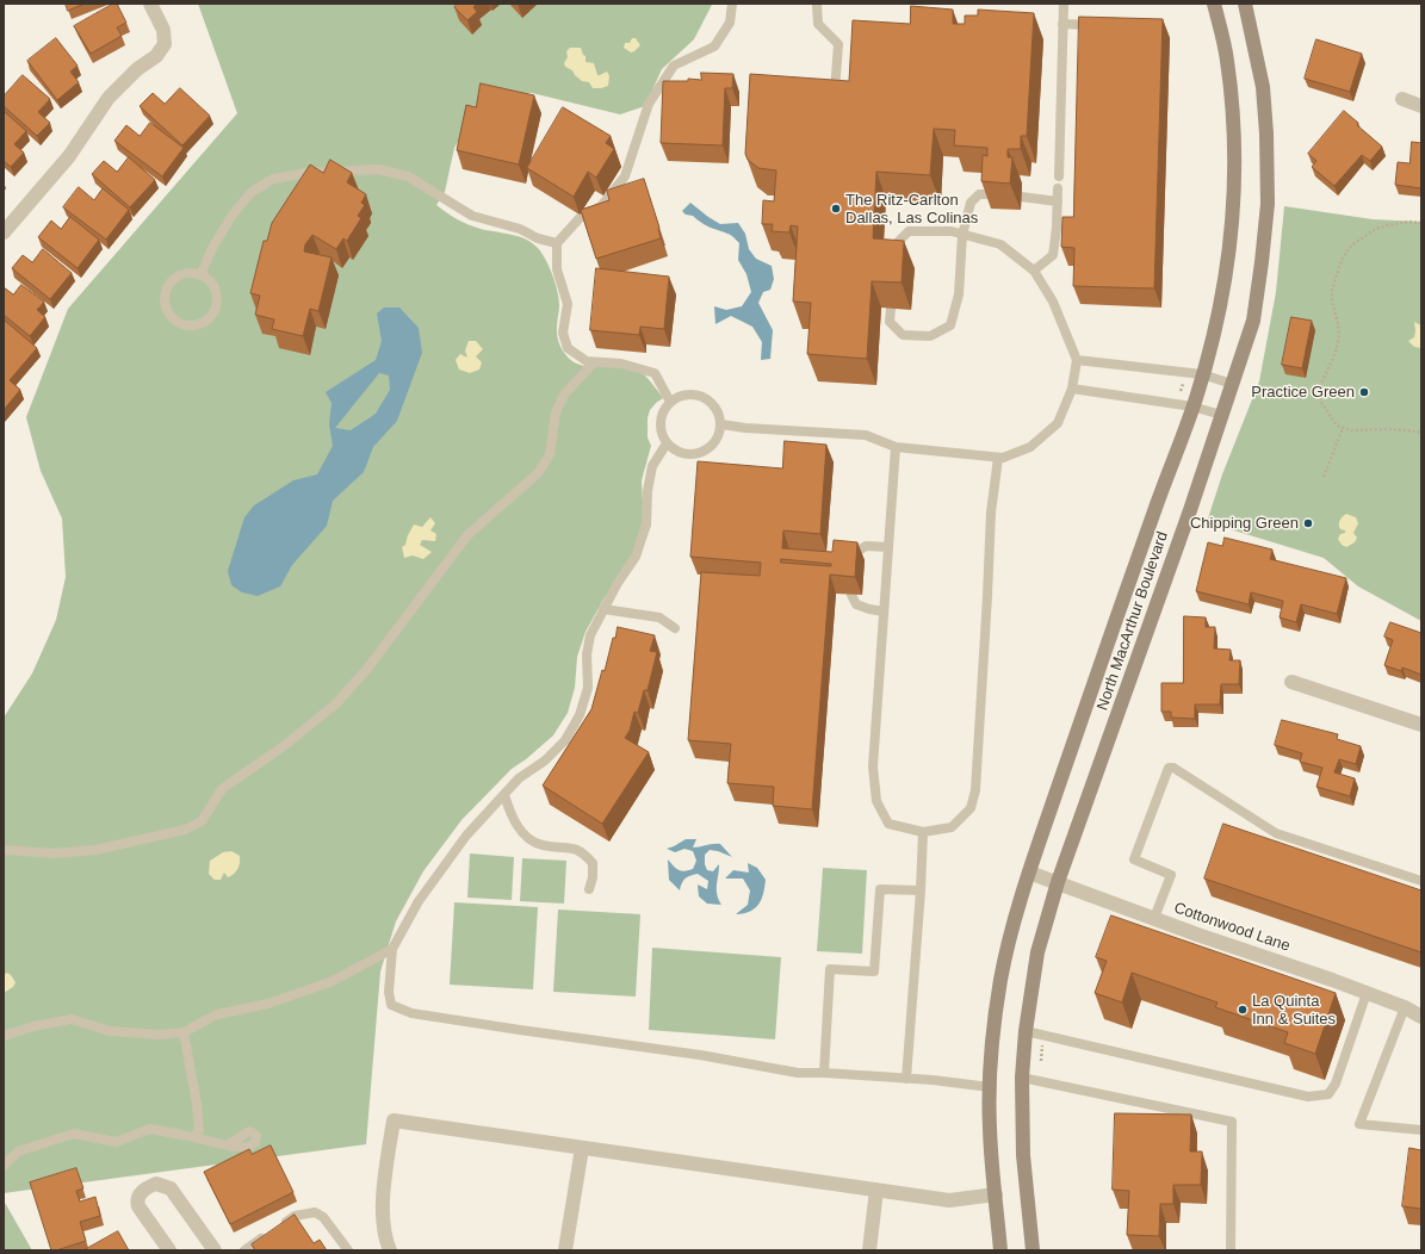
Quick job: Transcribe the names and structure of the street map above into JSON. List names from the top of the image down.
{
  "streets": {
    "main road": ["North MacArthur Boulevard"],
    "street": ["Cottonwood Lane"]
  },
  "crossings": [
    ["North MacArthur Boulevard", "Cottonwood Lane"]
  ],
  "places": [
    "The Ritz-Carlton Dallas, Las Colinas",
    "Practice Green",
    "Chipping Green",
    "La Quinta Inn & Suites"
  ]
}
